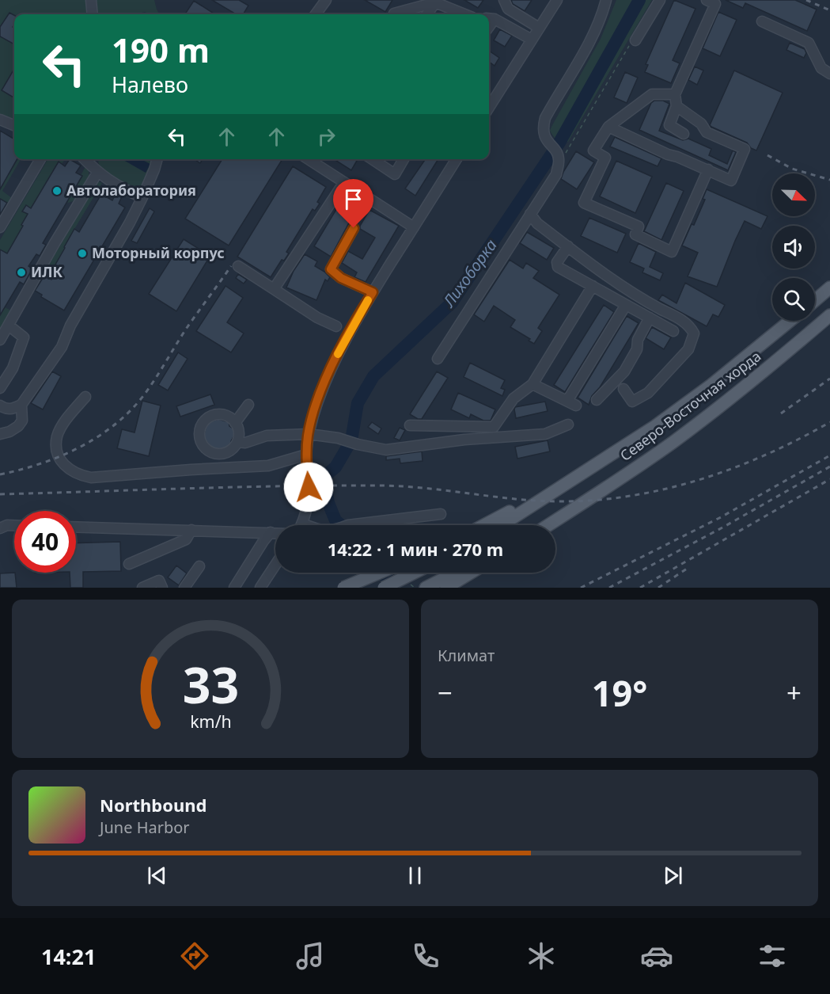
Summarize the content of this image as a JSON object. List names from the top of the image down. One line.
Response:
{"streets":{"main road":["Северо-Восточная хорда"]},"water":["Лихоборка"],"places":["Автолаборатория","Моторный корпус","ИЛК"],"north":"bottom right","page":{"turn":["190 m","Налево"],"limit":"40","trip":"14:22 · 1 мин · 270 m","tile":"Климат","heat":["−","19°","+"],"song":["Northbound","June Harbor"],"tabs":"14:21","gauge":["33","km/h"]}}
